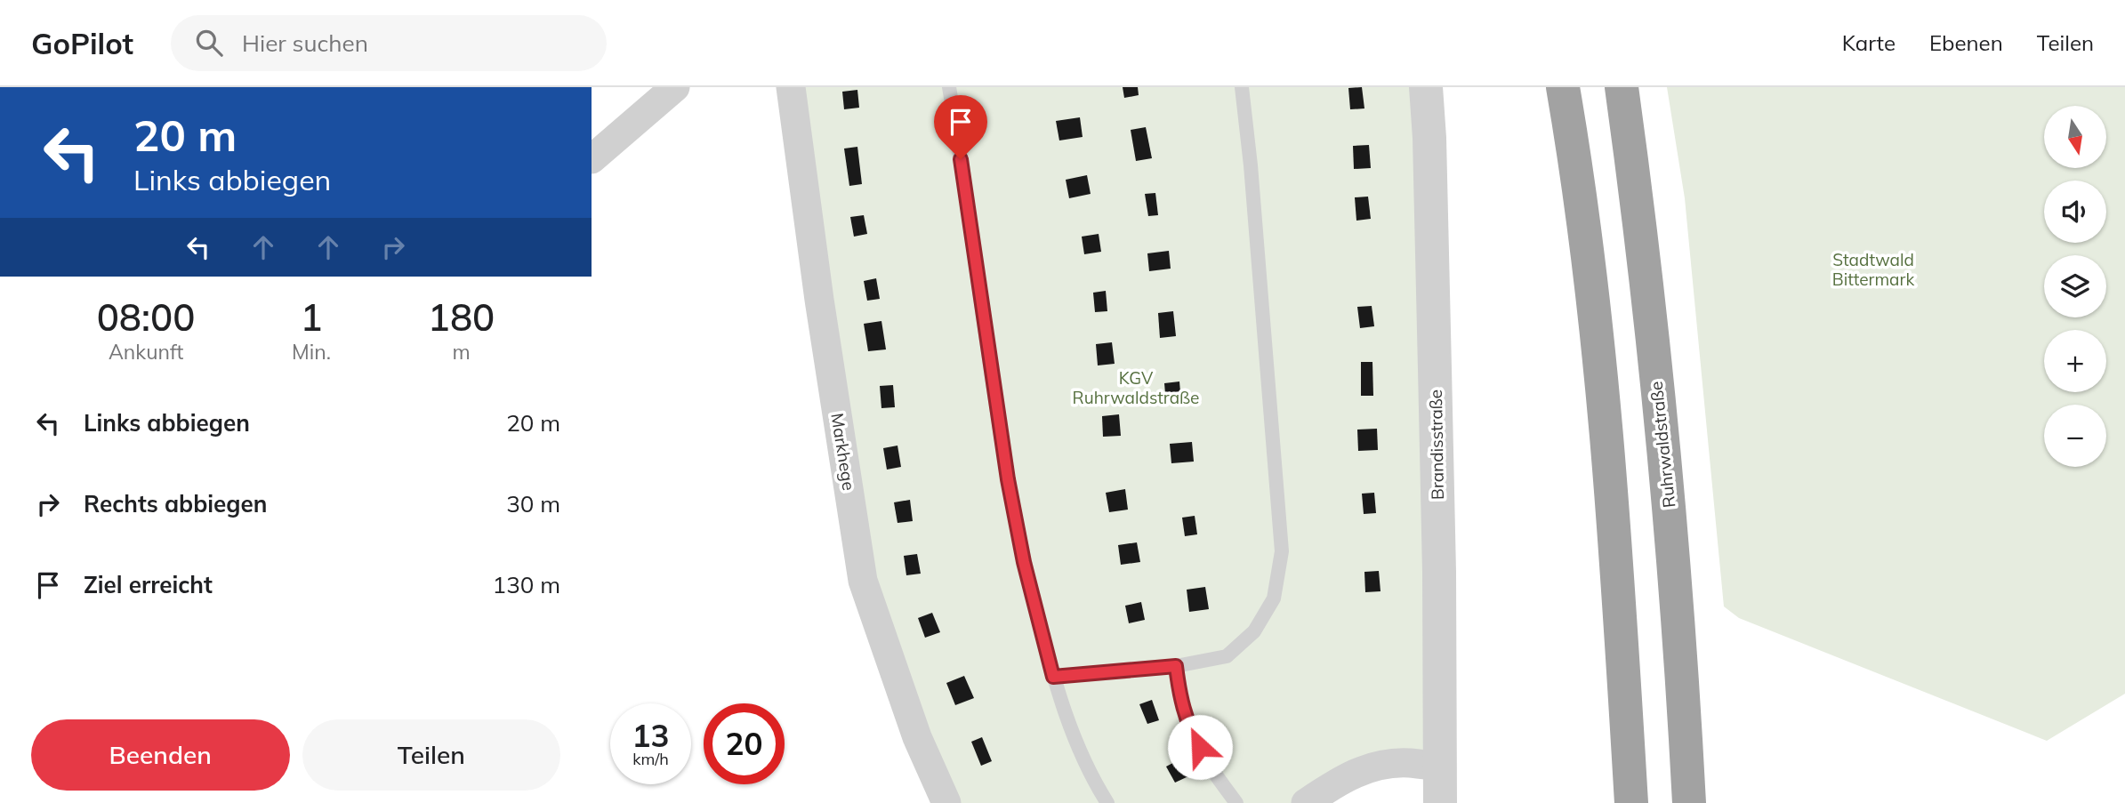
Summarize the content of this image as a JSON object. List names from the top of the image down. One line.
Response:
{"streets":{"highway":["Ruhrwaldstraße"],"street":["Brandisstraße","Markhege"]},"parks":["Stadtwald Bittermark","KGV Ruhrwaldstraße"],"north":"bottom","page":{"header":"GoPilot","search":"Hier suchen","nav":["Karte","Ebenen","Teilen"],"turn":["20 m","Links abbiegen"],"map_buttons":["+","−"],"eta":["08:00","Ankunft","1","Min.","180","m"],"list":[{"name":"Links abbiegen","value":"20 m"},{"name":"Rechts abbiegen","value":"30 m"},{"name":"Ziel erreicht","value":"130 m"}],"speed":"13 km/h","limit":"20","buttons":["Beenden","Teilen"]}}
